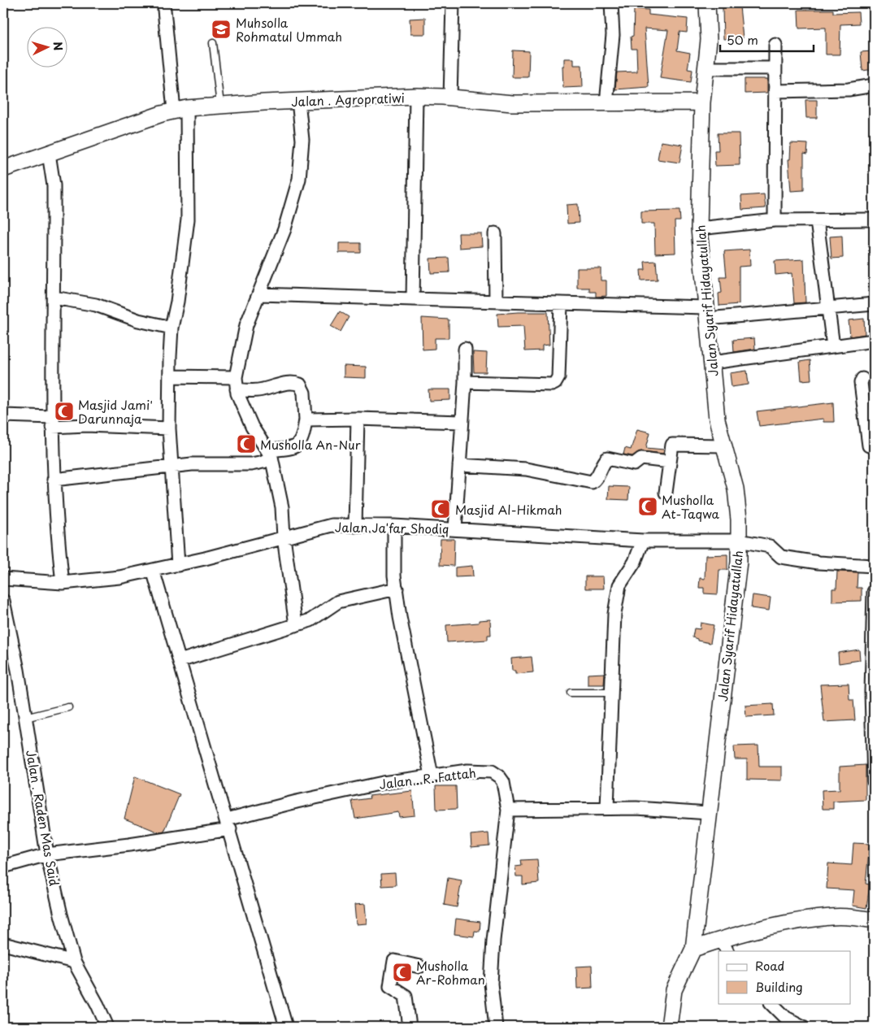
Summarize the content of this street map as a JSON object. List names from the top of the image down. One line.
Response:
{"streets":{"street":["Jalan . Agropratiwi","Jalan Syarif Hidayatullah","Jalan Ja'far Shodiq","Jalan . R. Fattah","Jalan . Raden Mas Said"]},"crossings":[["Jalan . Agropratiwi","Jalan Syarif Hidayatullah"],["Jalan Syarif Hidayatullah","Jalan Ja'far Shodiq"],["Jalan . R. Fattah","Jalan . Raden Mas Said"]],"places":{"school or university":["Muhsolla Rohmatul Ummah"],"mosque":["Masjid Jami' Darunnaja","Musholla An-Nur","Musholla At-Taqwa","Masjid Al-Hikmah","Musholla Ar-Rohman"]},"legend":["Road","Building"],"scale_bar":"50 m","north":"right"}
